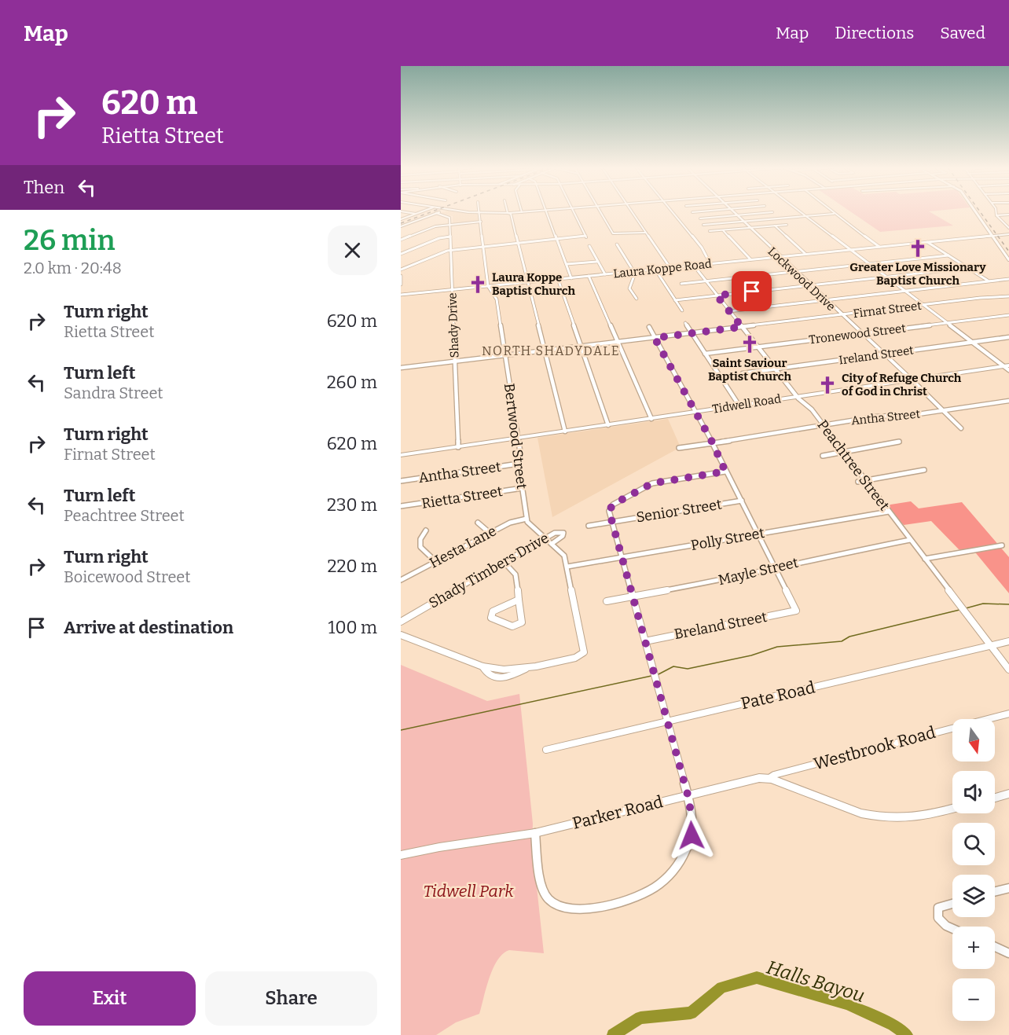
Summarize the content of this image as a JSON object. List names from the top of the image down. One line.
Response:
{"streets":{"main road":["Lockwood Drive","Tidwell Road","Parker Road"],"street":["Laura Koppe Road","Firnat Street","Shady Drive","Tronewood Street","Ireland Street","Antha Street","Bertwood Street","Peachtree Street","Rietta Street","Senior Street","Polly Street","Hesta Lane","Shady Timbers Drive","Mayle Street","Breland Street","Pate Road","Westbrook Road"]},"crossings":[["Laura Koppe Road","Lockwood Drive"],["Laura Koppe Road","Shady Drive"],["Laura Koppe Road","Bertwood Street"],["Laura Koppe Road","Peachtree Street"],["Lockwood Drive","Firnat Street"],["Lockwood Drive","Tronewood Street"],["Lockwood Drive","Ireland Street"],["Lockwood Drive","Tidwell Road"],["Lockwood Drive","Antha Street"],["Firnat Street","Shady Drive"],["Firnat Street","Bertwood Street"],["Firnat Street","Peachtree Street"],["Shady Drive","Tidwell Road"],["Tronewood Street","Peachtree Street"],["Ireland Street","Peachtree Street"],["Tidwell Road","Bertwood Street"],["Tidwell Road","Peachtree Street"],["Antha Street","Bertwood Street"],["Antha Street","Peachtree Street"],["Bertwood Street","Rietta Street"],["Bertwood Street","Hesta Lane"],["Peachtree Street","Polly Street"],["Peachtree Street","Mayle Street"],["Peachtree Street","Pate Road"],["Mayle Street","Breland Street"],["Westbrook Road","Parker Road"]],"districts":["NORTH SHADYDALE"],"water":["Halls Bayou"],"parks":["Tidwell Park"],"places":{"church":["Greater Love Missionary Baptist Church","Laura Koppe Baptist Church","Saint Saviour Baptist Church","City of Refuge Church of God in Christ"]},"north":"bottom","page":{"header":"Map","nav":["Map","Directions","Saved"],"turn":["620 m","Rietta Street"],"then":"Then","heading":["26 min","2.0 km · 20:48"],"list":[{"name":"Turn right","note":"Rietta Street","value":"620 m"},{"name":"Turn left","note":"Sandra Street","value":"260 m"},{"name":"Turn right","note":"Firnat Street","value":"620 m"},{"name":"Turn left","note":"Peachtree Street","value":"230 m"},{"name":"Turn right","note":"Boicewood Street","value":"220 m"},{"name":"Arrive at destination","value":"100 m"}],"map_buttons":["+","−"],"buttons":["Exit","Share"]}}
